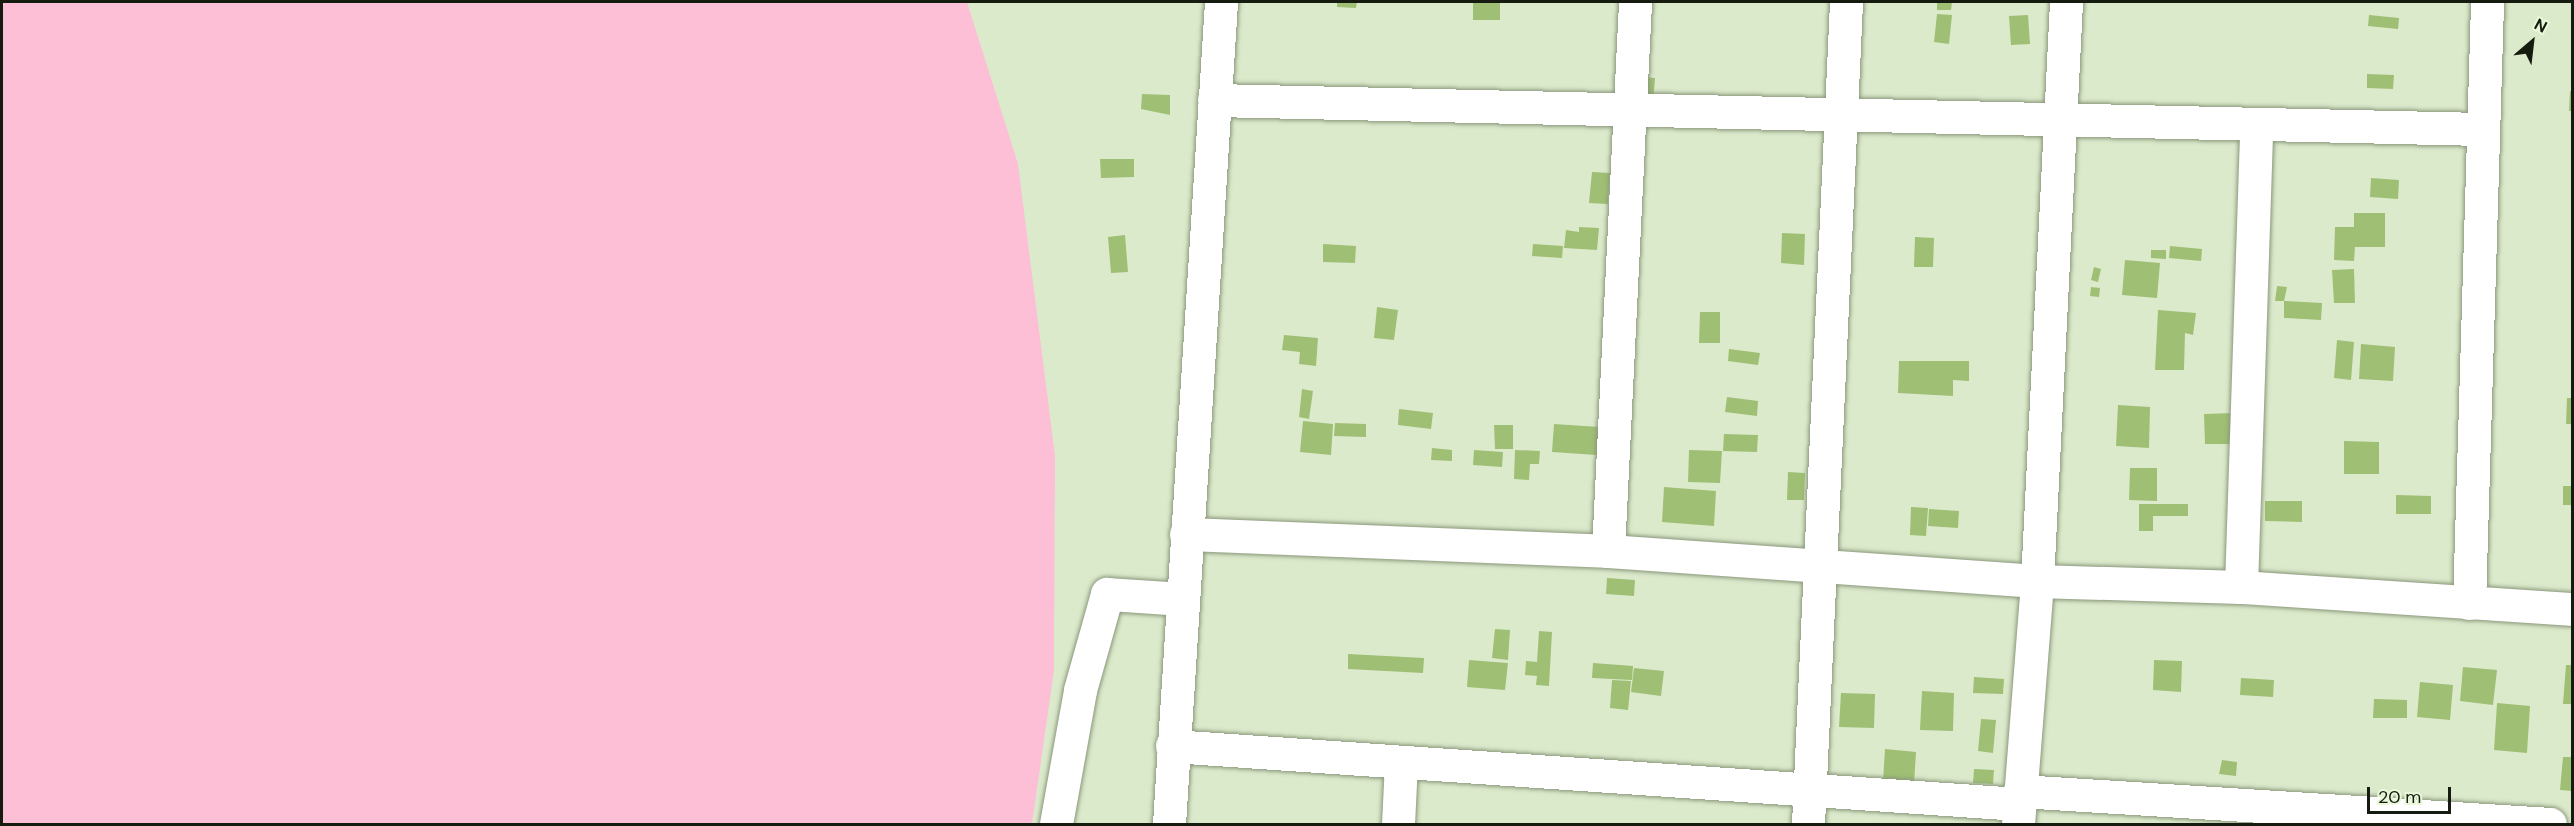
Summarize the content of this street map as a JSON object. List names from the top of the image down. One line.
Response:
{"scale_bar":"20 m","north":"top right"}
